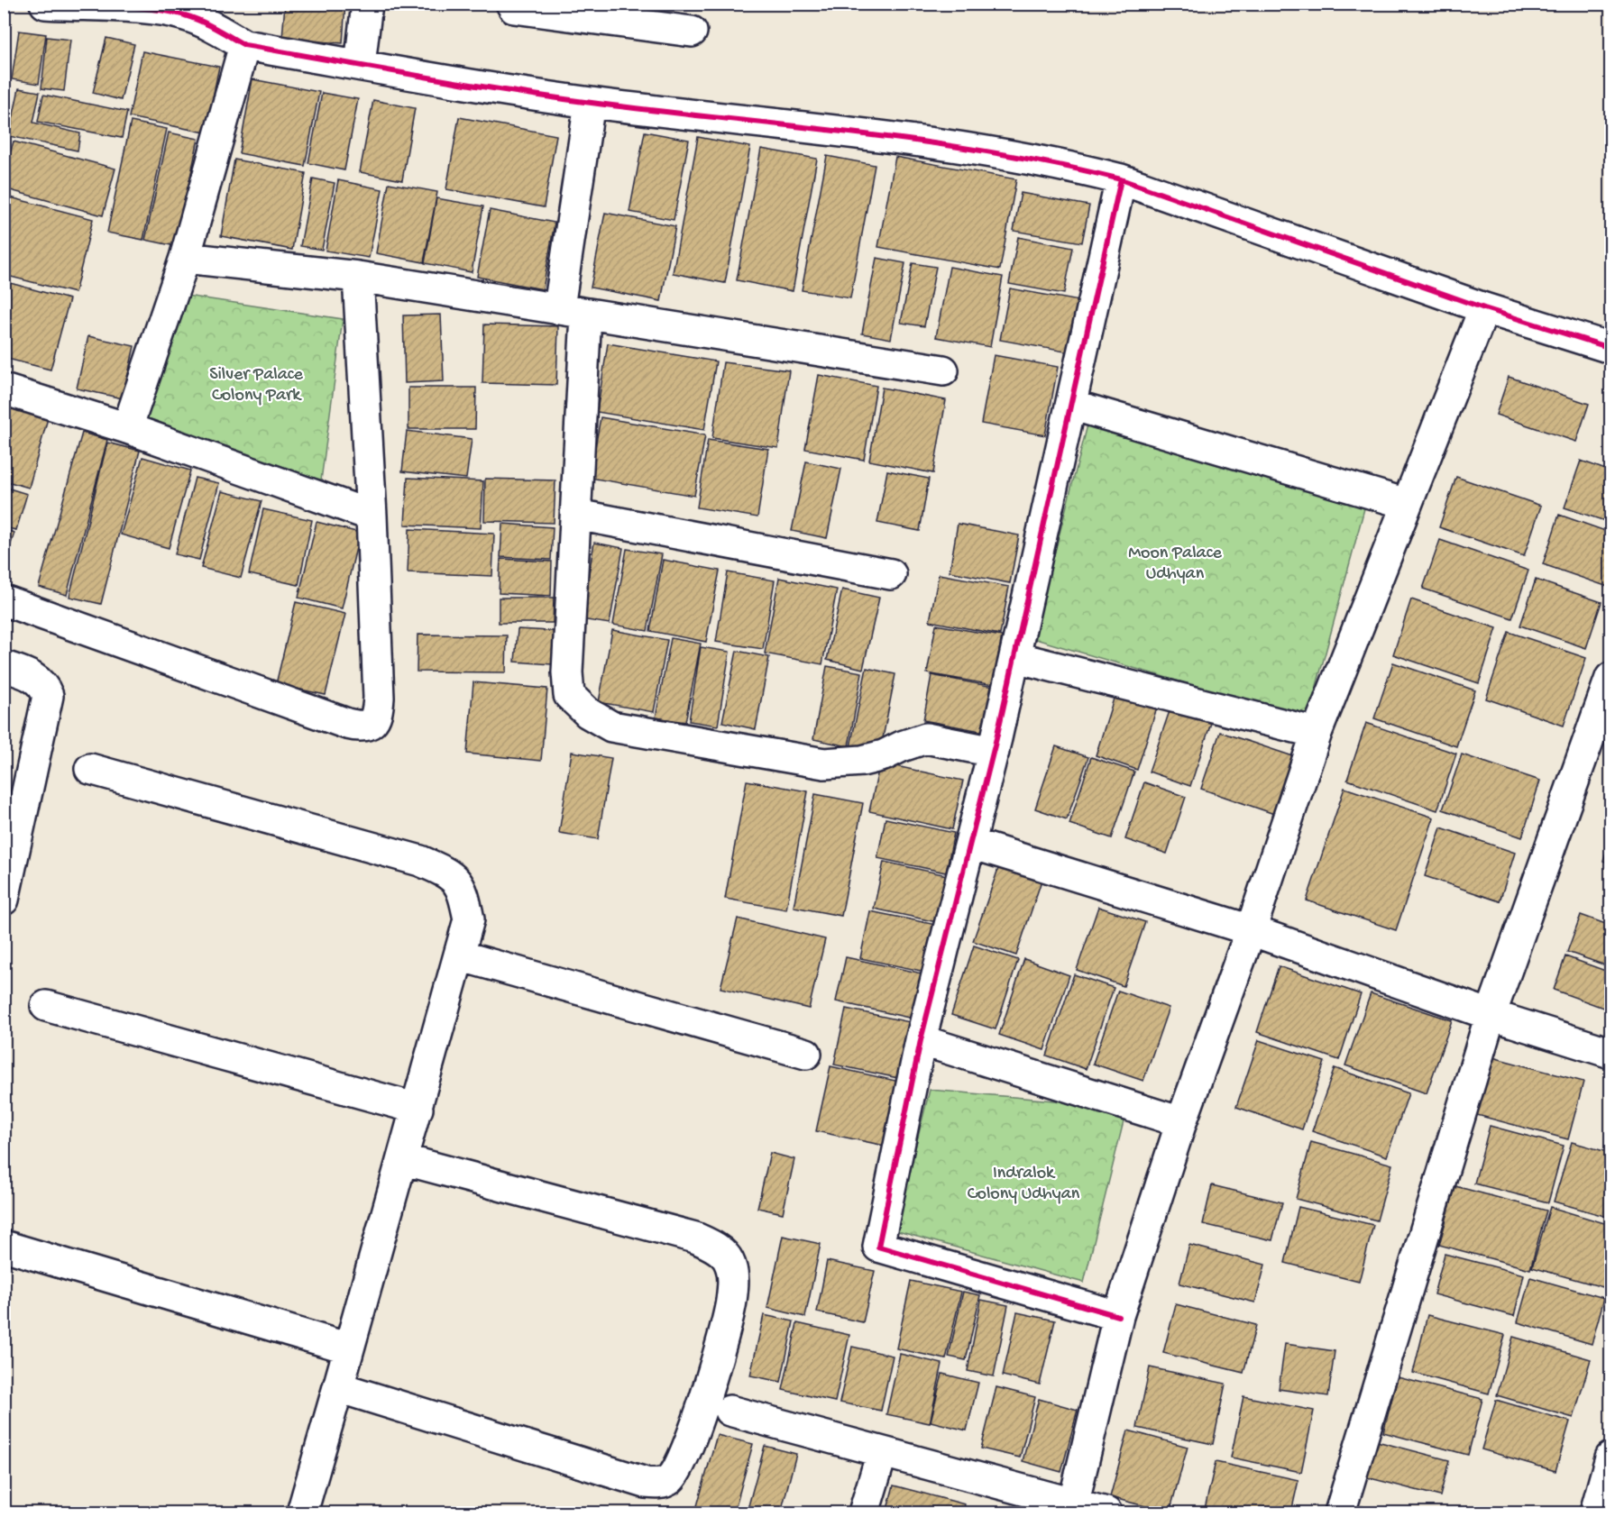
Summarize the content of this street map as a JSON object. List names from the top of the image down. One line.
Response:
{"parks":["Silver Palace Colony Park","Moon Palace Udhyan","Indralok Colony Udhyan"]}
